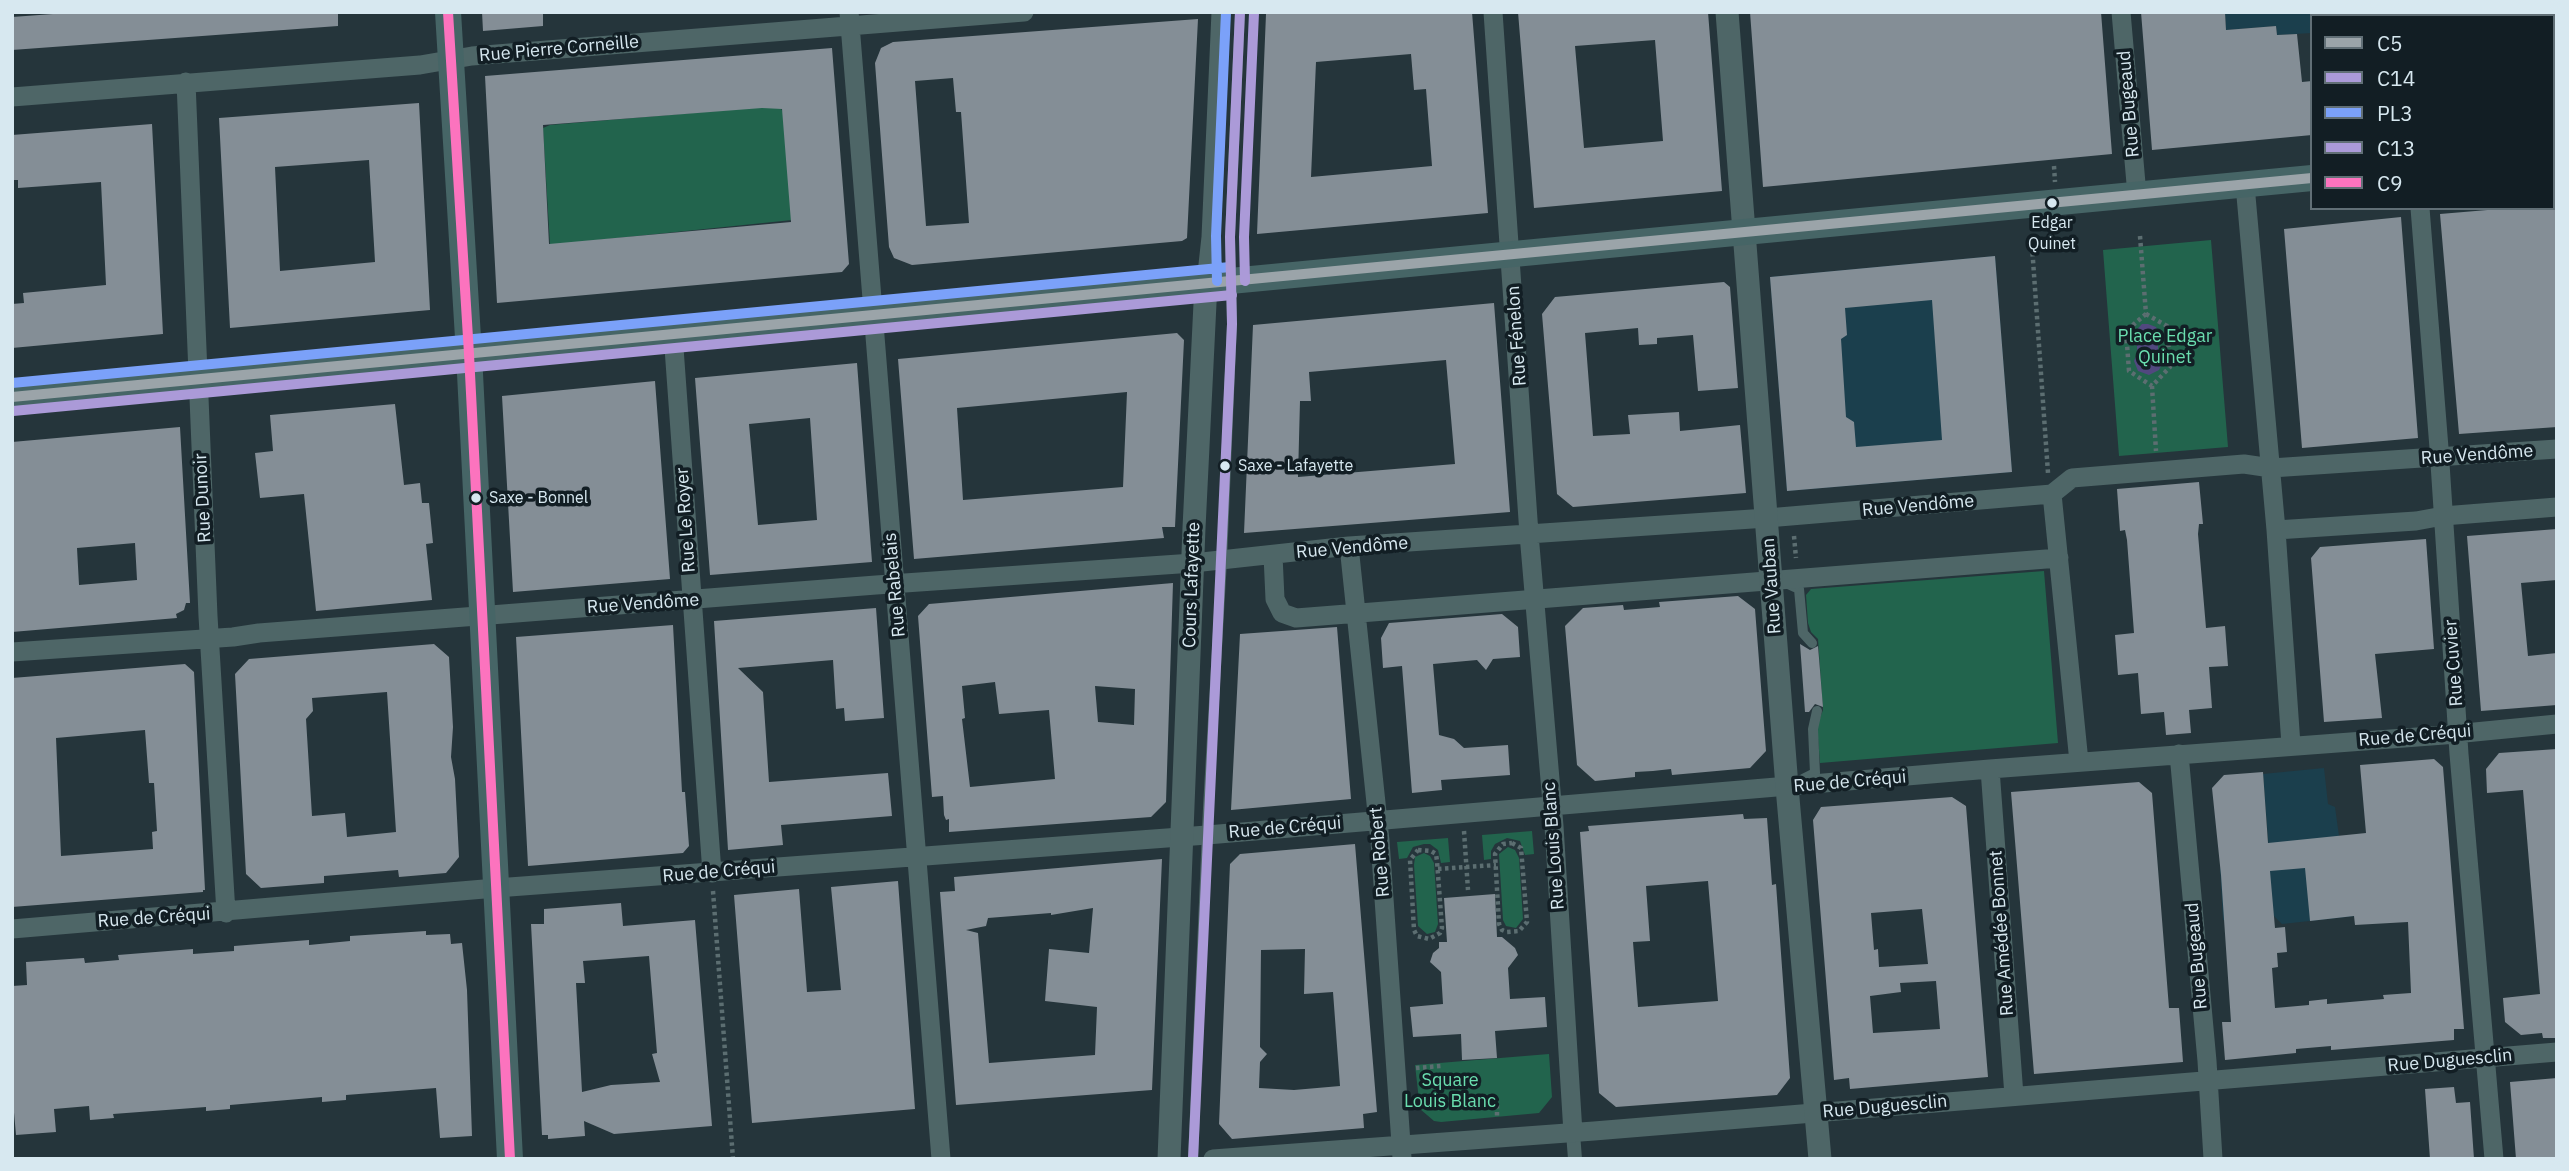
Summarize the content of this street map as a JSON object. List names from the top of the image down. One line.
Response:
{"streets":{"street":["Rue Pierre Corneille","Rue Bugeaud","Rue Fénelon","Rue Vendôme","Rue Dunoir","Rue Le Royer","Rue Rabelais","Cours Lafayette","Rue Vauban","Rue Cuvier","Rue de Créqui","Rue Louis Blanc","Rue Robert","Rue Amédée Bonnet","Rue Duguesclin"]},"crossings":[["Rue Pierre Corneille","Rue Dunoir"],["Rue Pierre Corneille","Rue Rabelais"],["Rue Bugeaud","Rue de Créqui"],["Rue Bugeaud","Rue Duguesclin"],["Rue Fénelon","Rue Vendôme"],["Rue Fénelon","Rue Louis Blanc"],["Rue Vendôme","Rue Dunoir"],["Rue Vendôme","Rue Le Royer"],["Rue Vendôme","Rue Rabelais"],["Rue Vendôme","Cours Lafayette"],["Rue Vendôme","Rue Vauban"],["Rue Vendôme","Rue Cuvier"],["Rue Vendôme","Rue Louis Blanc"],["Rue Vendôme","Rue Robert"],["Rue Dunoir","Rue de Créqui"],["Rue Le Royer","Rue de Créqui"],["Rue Rabelais","Rue de Créqui"],["Cours Lafayette","Rue de Créqui"],["Rue Vauban","Rue de Créqui"],["Rue Vauban","Rue Duguesclin"],["Rue Cuvier","Rue de Créqui"],["Rue Cuvier","Rue Duguesclin"],["Rue de Créqui","Rue Louis Blanc"],["Rue de Créqui","Rue Robert"],["Rue de Créqui","Rue Amédée Bonnet"],["Rue Louis Blanc","Rue Duguesclin"],["Rue Robert","Rue Duguesclin"],["Rue Amédée Bonnet","Rue Duguesclin"]],"parks":["Place Edgar Quinet","Square Louis Blanc"],"places":["Edgar Quinet","Saxe - Lafayette","Saxe - Bonnel"],"lines":["transit line PL3","transit line C13","transit line C9","transit line C14","transit line C5"],"legend":["C5","C14","PL3","C13","C9"]}
